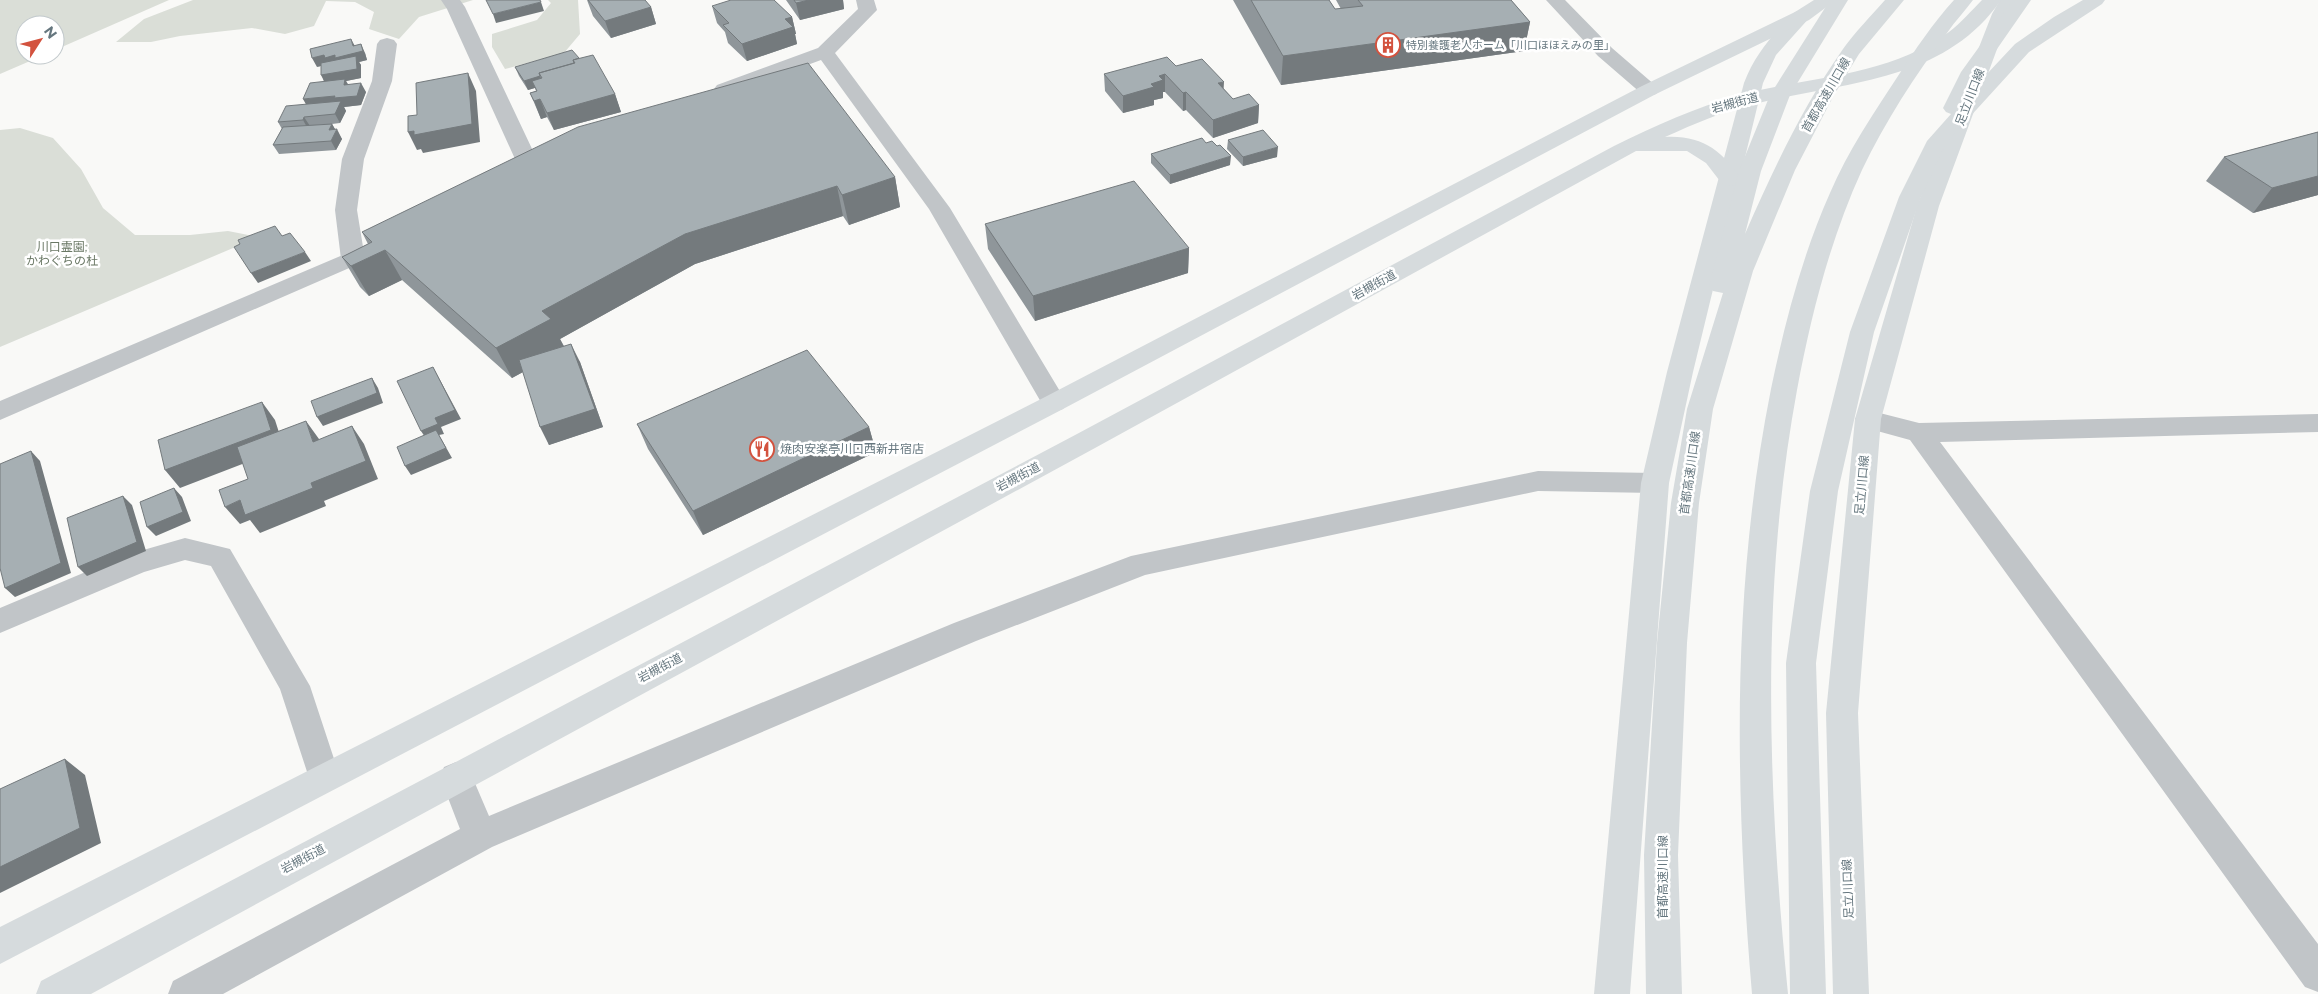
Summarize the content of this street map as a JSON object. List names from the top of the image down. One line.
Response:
{"streets":{"main road":["首都高速川口線","足立川口線","岩槻街道"]},"parks":["川口霊園; かわぐちの杜"],"places":{"building":["特別養護老人ホーム「川口ほほえみの里」"],"restaurant":["焼肉安楽亭川口西新井宿店"]},"north":"top right"}
